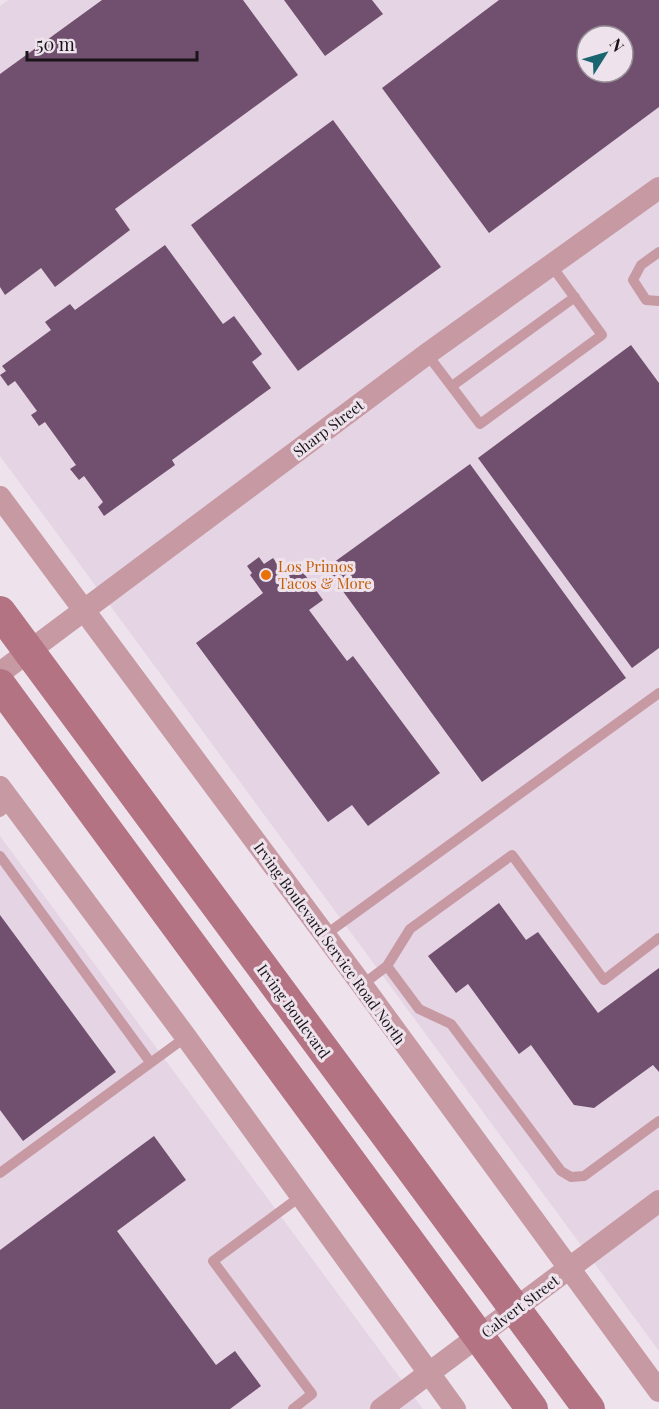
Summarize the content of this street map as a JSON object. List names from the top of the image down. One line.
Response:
{"streets":{"main road":["Irving Boulevard"],"street":["Sharp Street","Irving Boulevard Service Road North","Calvert Street"]},"crossings":[["Sharp Street","Irving Boulevard Service Road North"],["Sharp Street","Irving Boulevard"],["Irving Boulevard Service Road North","Calvert Street"],["Irving Boulevard","Calvert Street"]],"places":["Los Primos Tacos & More"],"scale_bar":"50 m","north":"top right"}
